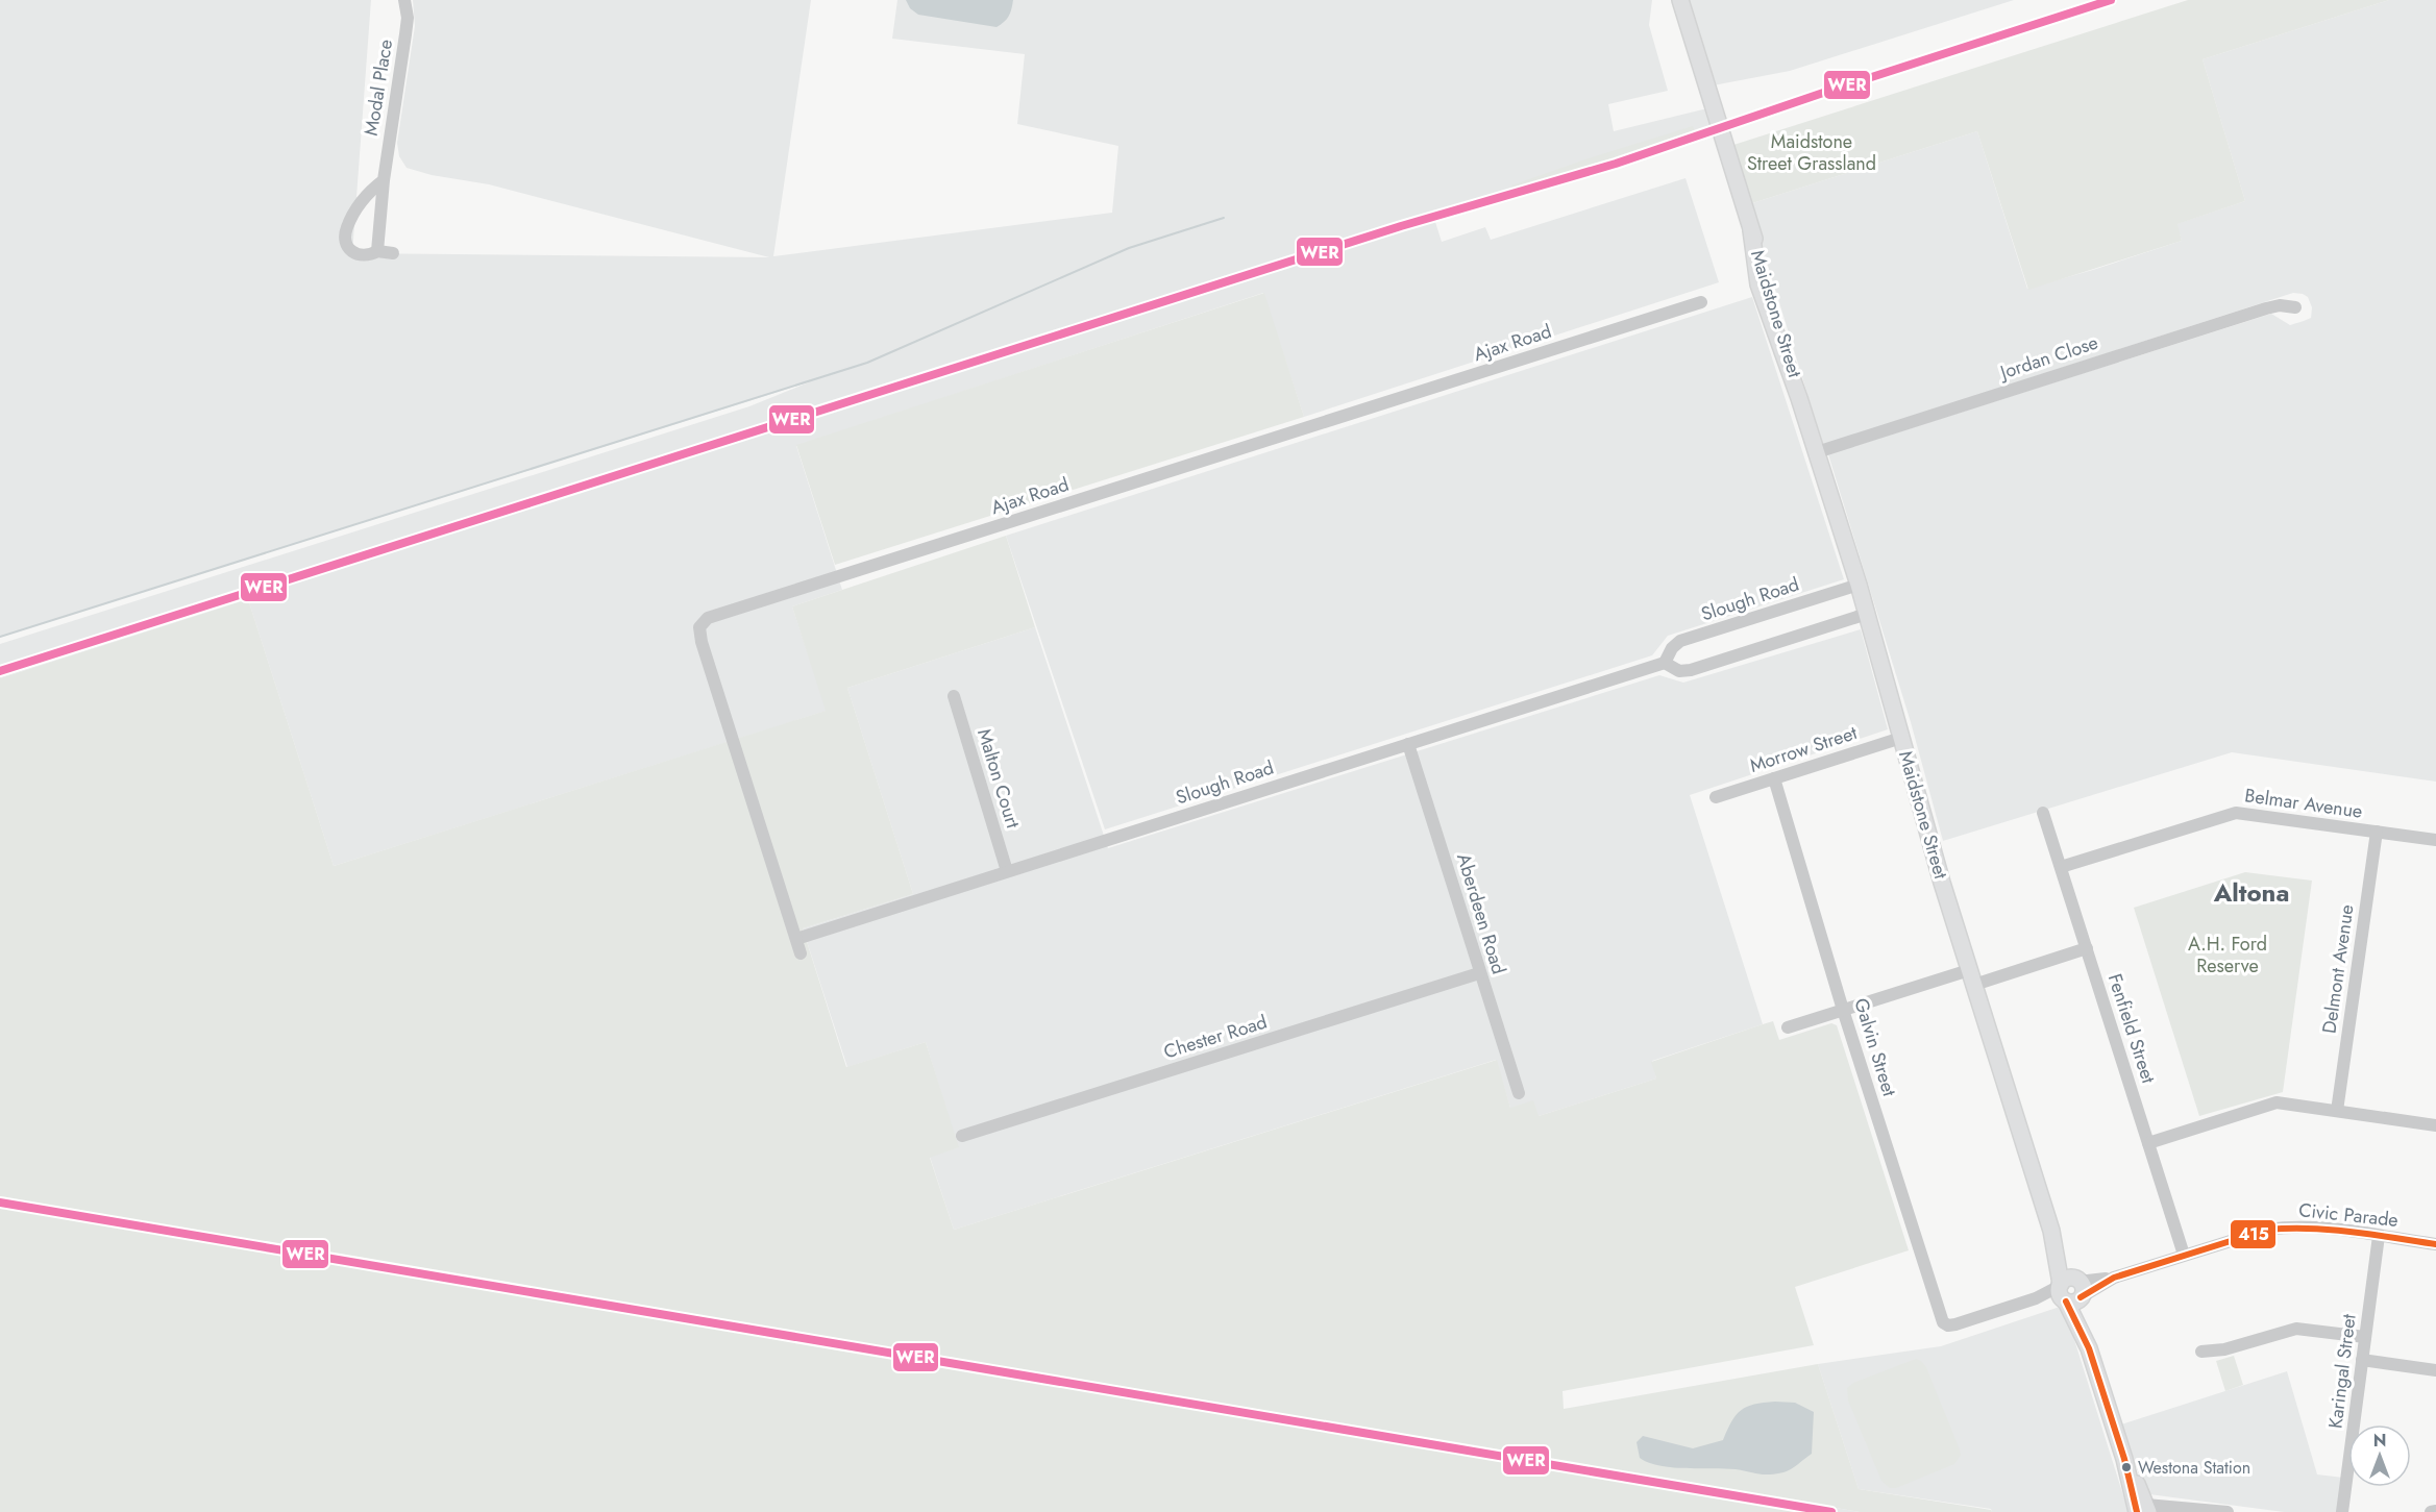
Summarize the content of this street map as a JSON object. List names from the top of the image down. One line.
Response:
{"streets":{"main road":["Maidstone Street"],"street":["Modal Place","Ajax Road","Jordan Close","Slough Road","Morrow Street","Malton Court","Belmar Avenue","Aberdeen Road","Delmont Avenue","Fenfield Street","Chester Road","Galvin Street","Civic Parade","Karingal Street"]},"crossings":[["Maidstone Street","Jordan Close"],["Maidstone Street","Slough Road"],["Maidstone Street","Morrow Street"],["Maidstone Street","Galvin Street"],["Maidstone Street","Civic Parade"],["Ajax Road","Slough Road"],["Slough Road","Malton Court"],["Slough Road","Aberdeen Road"],["Morrow Street","Galvin Street"],["Belmar Avenue","Delmont Avenue"],["Belmar Avenue","Fenfield Street"],["Aberdeen Road","Chester Road"],["Fenfield Street","Civic Parade"],["Galvin Street","Civic Parade"],["Civic Parade","Karingal Street"]],"districts":["Altona"],"parks":["Maidstone Street Grassland","A.H. Ford Reserve"],"places":["Westona Station"],"lines":["transit line WER","transit line 415"],"north":"top"}
